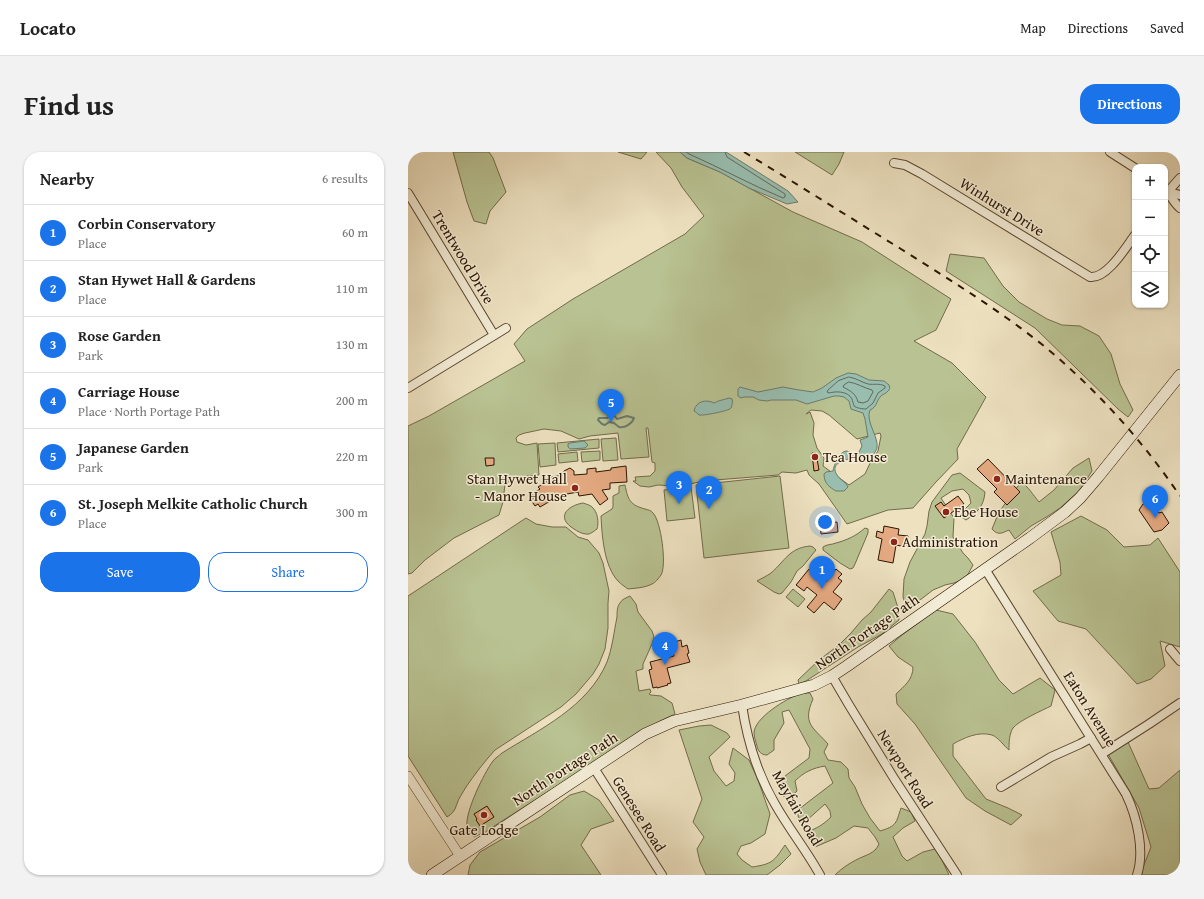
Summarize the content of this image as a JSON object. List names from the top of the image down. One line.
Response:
{"streets":{"main road":["North Portage Path"],"street":["Winhurst Drive","Trentwood Drive","Eaton Avenue","Newport Road","Mayfair Road","Genesee Road"]},"crossings":[["North Portage Path","Eaton Avenue"],["North Portage Path","Newport Road"],["North Portage Path","Mayfair Road"],["North Portage Path","Genesee Road"]],"places":["Tea House","Maintenance","Stan Hywet Hall - Manor House","Ebe House","Administration","Gate Lodge"],"page":{"header":"Locato","nav":["Map","Directions","Saved"],"title":"Find us","buttons":["Directions",["Save","Share"]],"heading":["Nearby","6 results"],"map_buttons":["+","−"],"list":[{"mark":"1","name":"Corbin Conservatory","note":"Place","value":"60 m"},{"mark":"2","name":"Stan Hywet Hall & Gardens","note":"Place","value":"110 m"},{"mark":"3","name":"Rose Garden","note":"Park","value":"130 m"},{"mark":"4","name":"Carriage House","note":"Place · North Portage Path","value":"200 m"},{"mark":"5","name":"Japanese Garden","note":"Park","value":"220 m"},{"mark":"6","name":"St. Joseph Melkite Catholic Church","note":"Place","value":"300 m"}],"pins":["5","3","2","6","1","4"]}}
